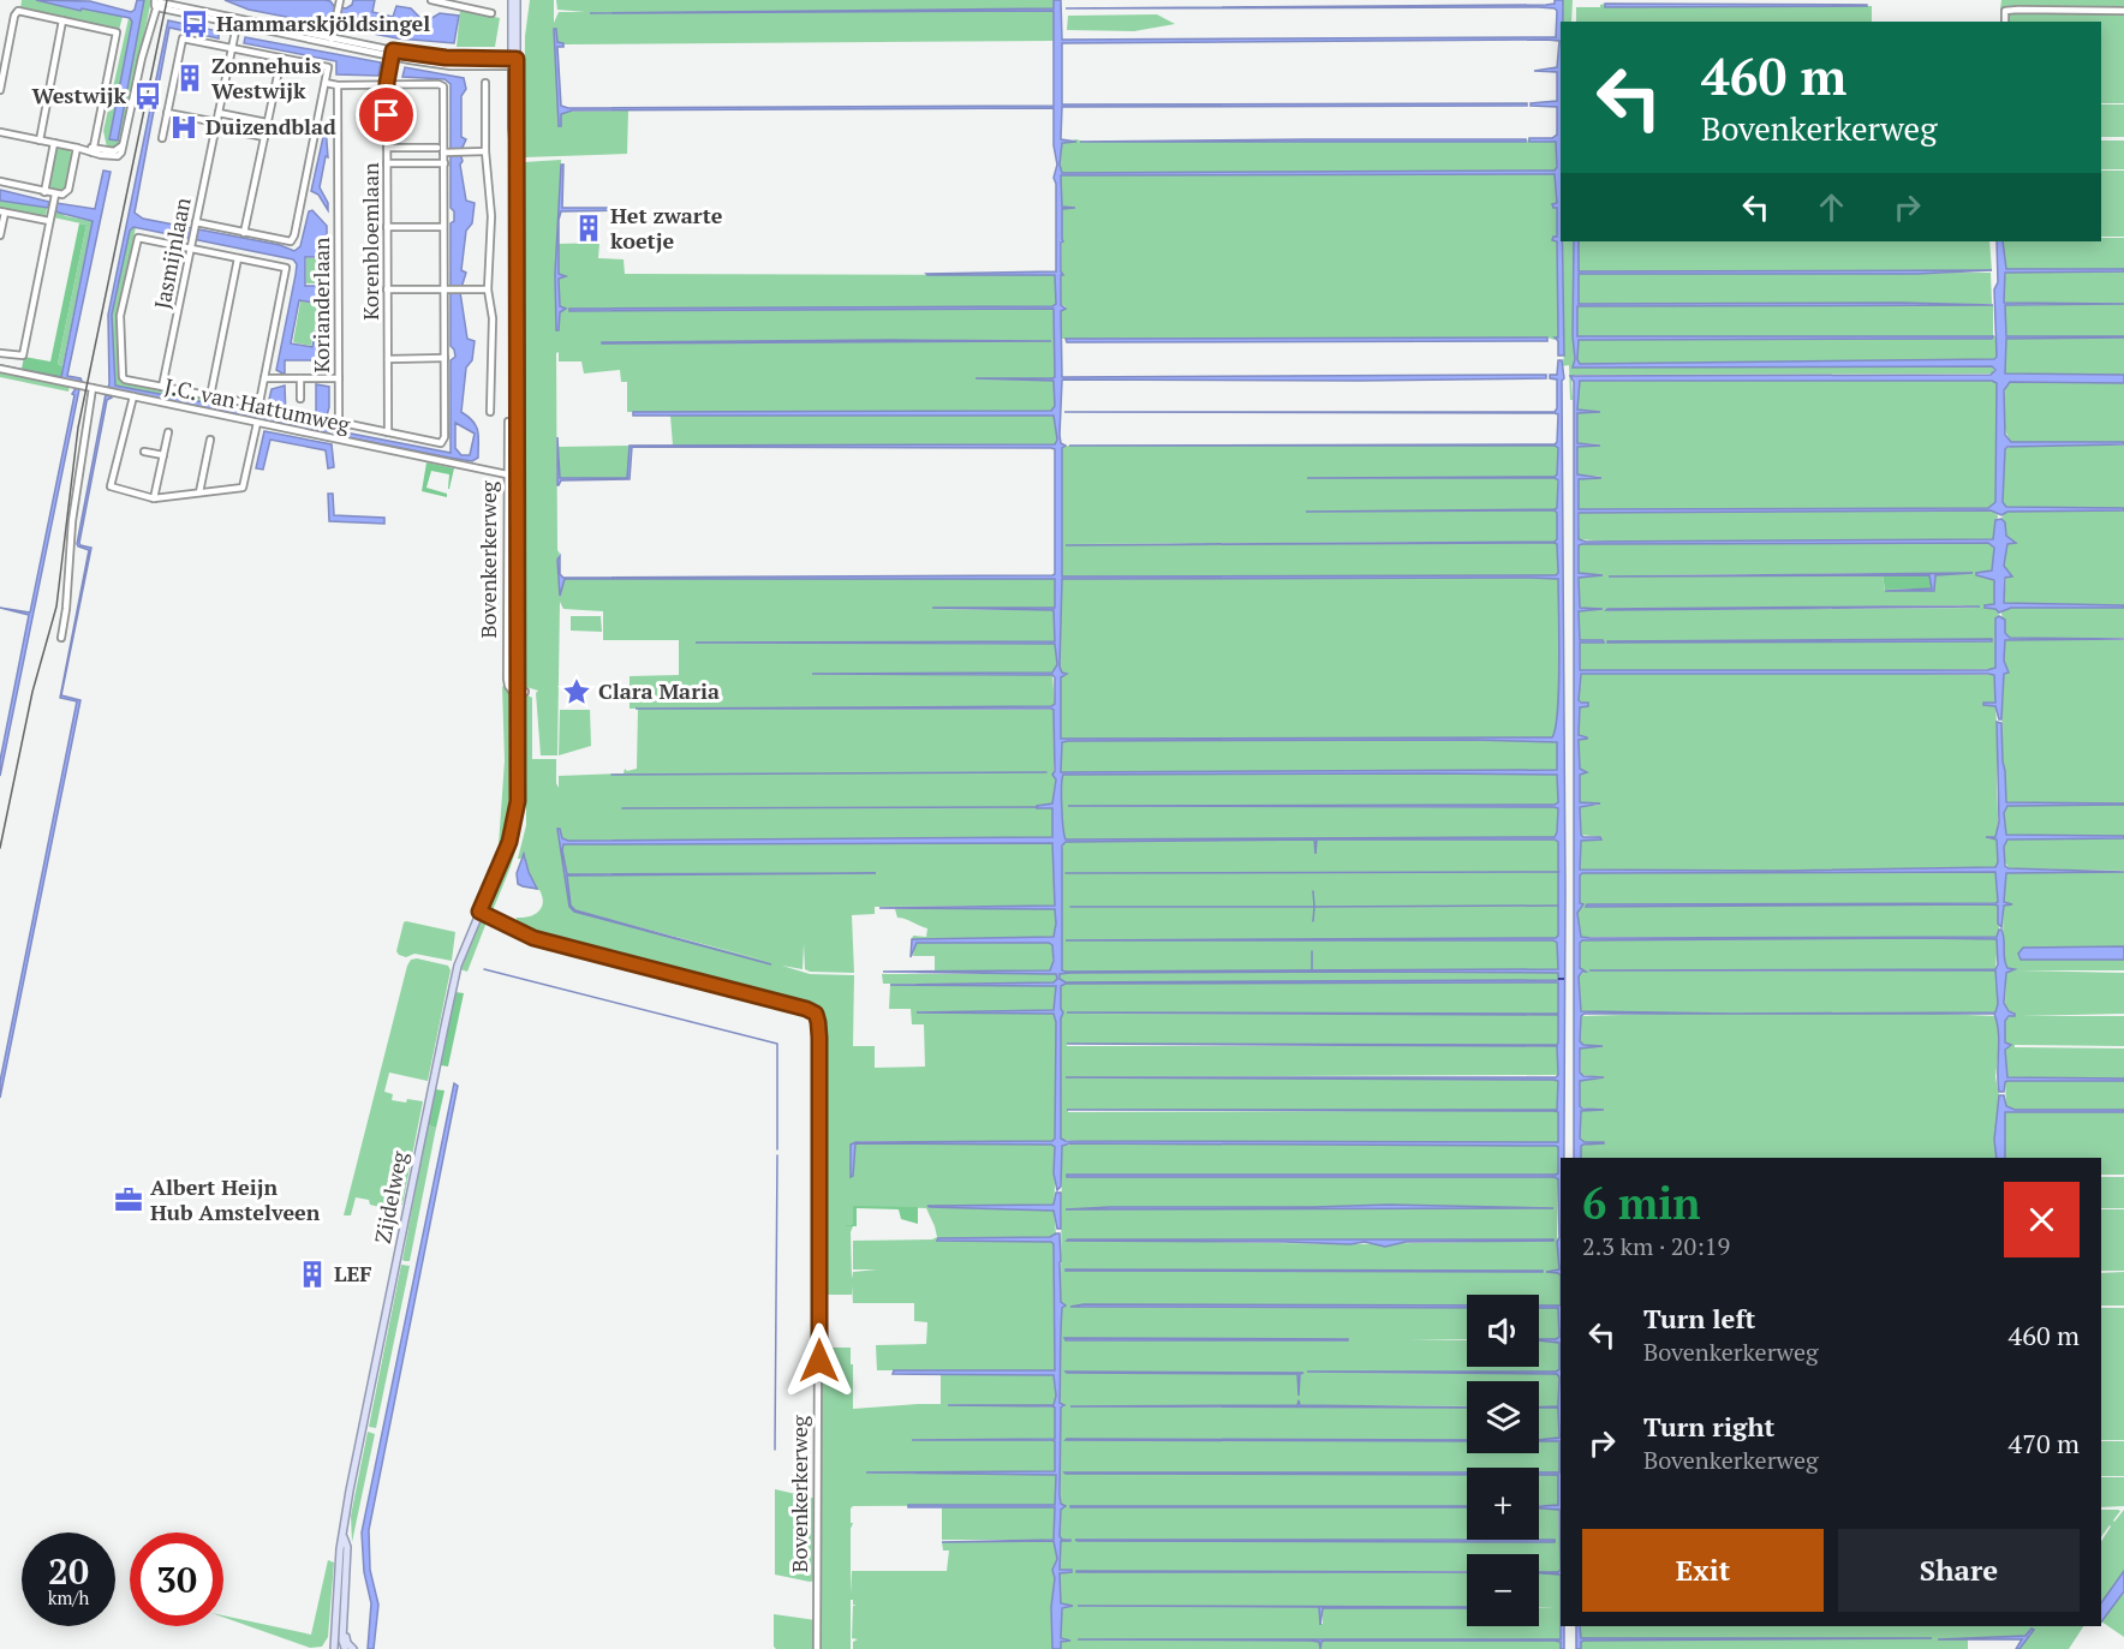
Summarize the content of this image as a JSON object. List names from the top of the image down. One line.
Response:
{"streets":{"main road":["Bovenkerkerweg","Zijdelweg"],"street":["Korenbloemlaan","Jasmijnlaan","Korianderlaan","J.C. van Hattumweg"]},"crossings":[["Korenbloemlaan","Korianderlaan"],["J.C. van Hattumweg","Bovenkerkerweg"],["Bovenkerkerweg","Zijdelweg"]],"places":{"bus stop":["Hammarskjöldsingel","Westwijk"],"building":["Zonnehuis Westwijk","Het zwarte koetje","LEF"],"hospital":["Duizendblad"],"place":["Clara Maria"],"office":["Albert Heijn Hub Amstelveen"]},"page":{"turn":["460 m","Bovenkerkerweg"],"heading":["6 min","2.3 km · 20:19"],"list":[{"name":"Turn left","note":"Bovenkerkerweg","value":"460 m"},{"name":"Turn right","note":"Bovenkerkerweg","value":"470 m"}],"map_buttons":["+","−"],"buttons":["Exit","Share"],"speed":"20 km/h","limit":"30"}}
